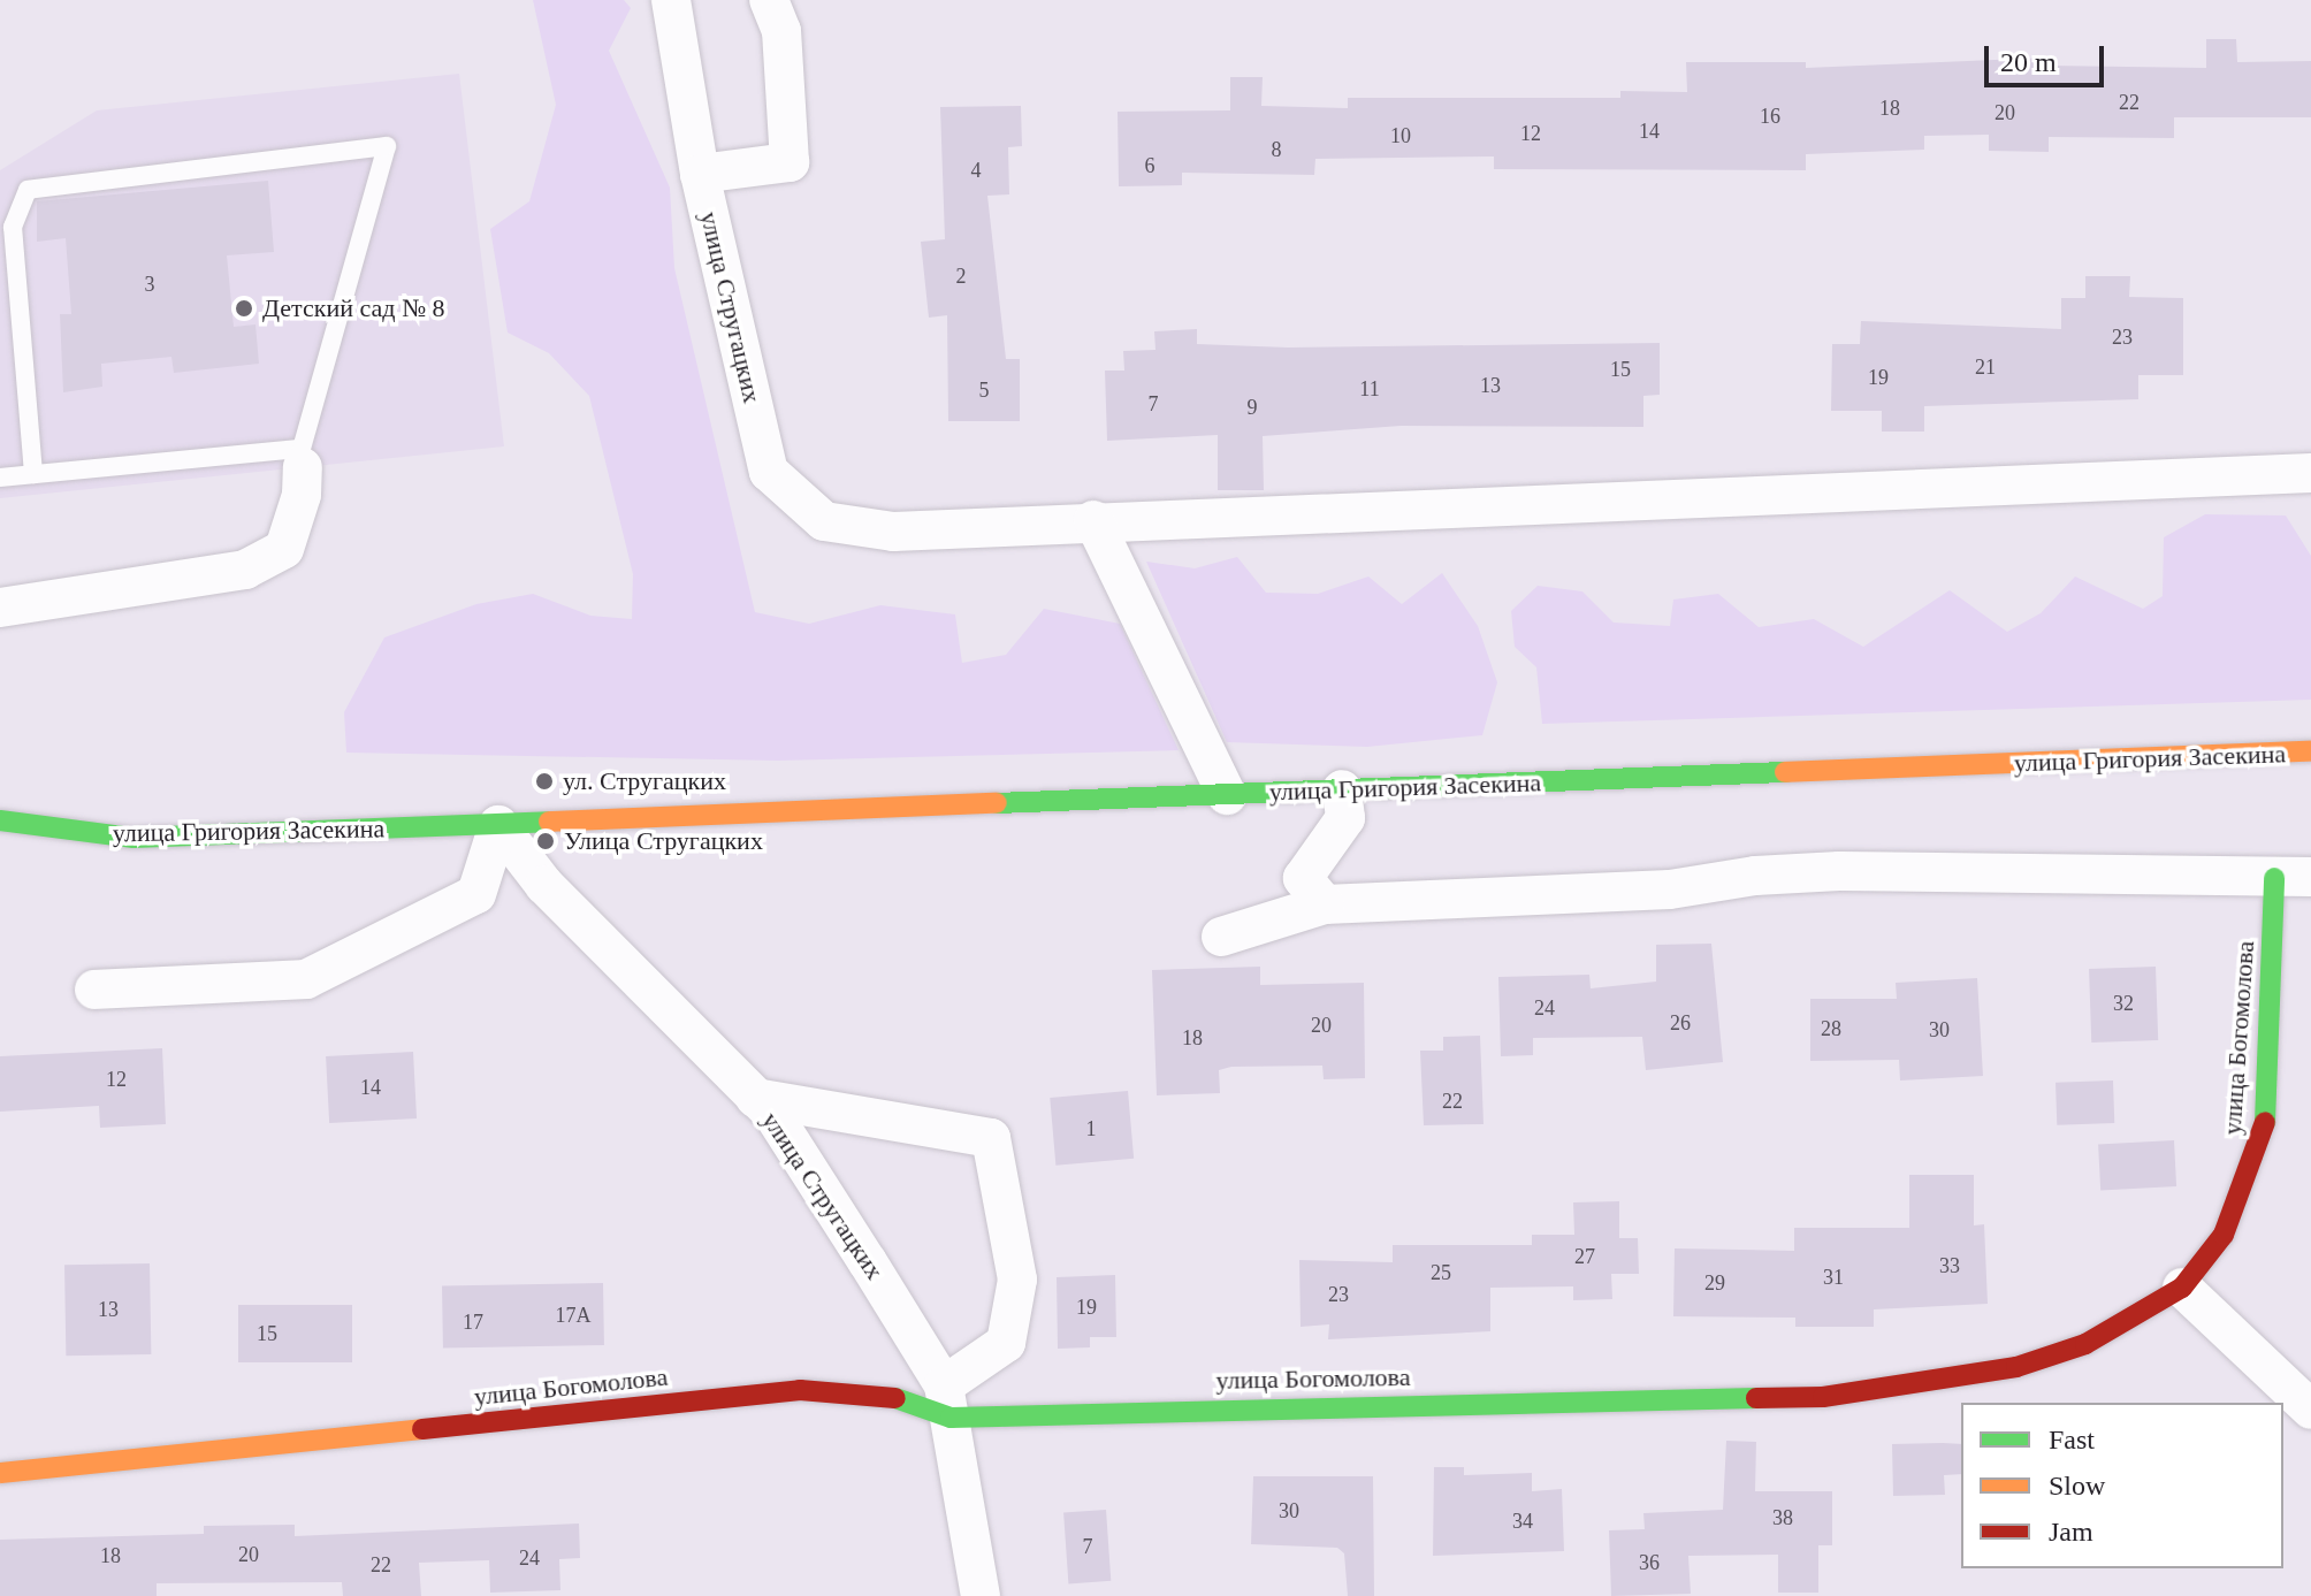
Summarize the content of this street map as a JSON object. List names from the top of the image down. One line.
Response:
{"streets":{"street":["улица Стругацких","улица Григория Засекина","улица Богомолова"]},"crossings":[["улица Стругацких","улица Григория Засекина"],["улица Стругацких","улица Богомолова"]],"places":["Детский сад № 8","ул. Стругацких","Улица Стругацких"],"house_numbers":["22","18","20","16","14","12","10","8","6","4","2","3","23","21","15","19","13","11","5","7","9","32","24","26","20","28","30","18","12","14","22","1","27","33","25","31","29","23","19","13","17А","17","15","30","38","34","7","20","18","24","36","22"],"legend":["Fast","Slow","Jam"],"scale_bar":"20 m"}
